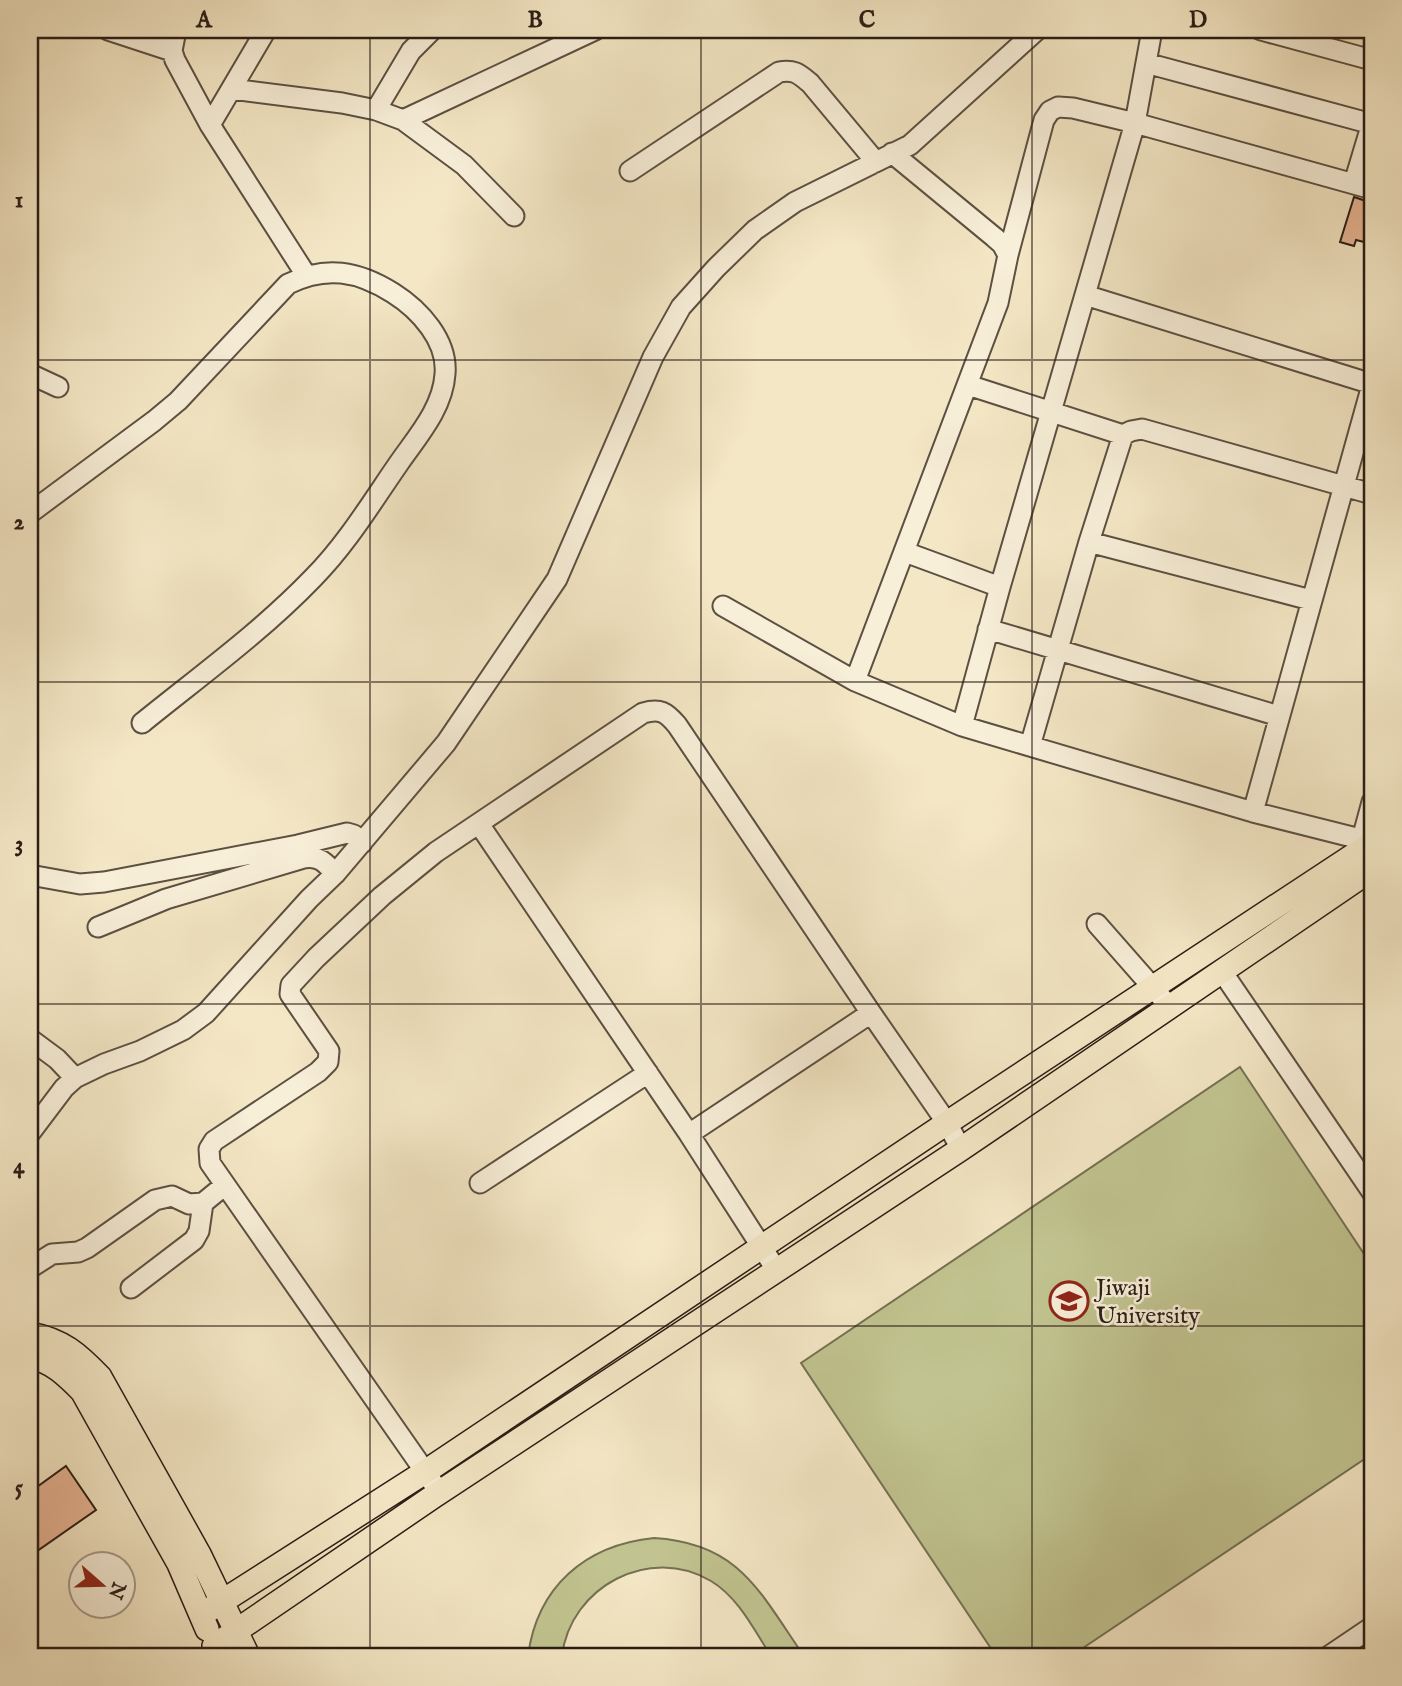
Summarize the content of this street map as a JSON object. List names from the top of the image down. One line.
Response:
{"places":{"school or university":["Jiwaji University"]},"north":"right","grid":{"columns":["A","B","C","D"],"rows":["1","2","3","4","5"]}}
